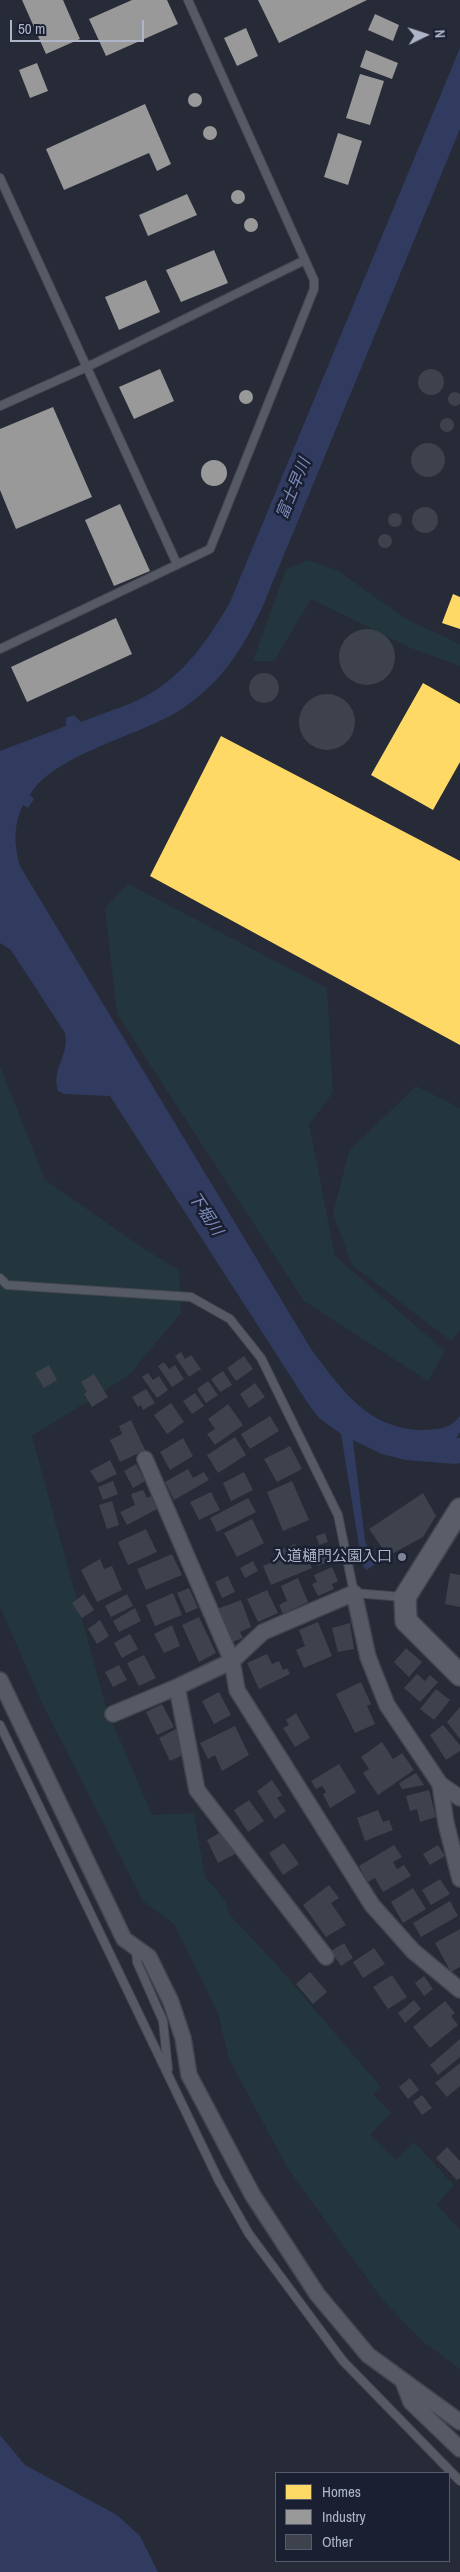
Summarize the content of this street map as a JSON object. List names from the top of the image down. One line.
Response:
{"water":["富士早川","下堀川"],"places":["入道樋門公園入口"],"legend":["Homes","Industry","Other"],"scale_bar":"50 m","north":"right"}
